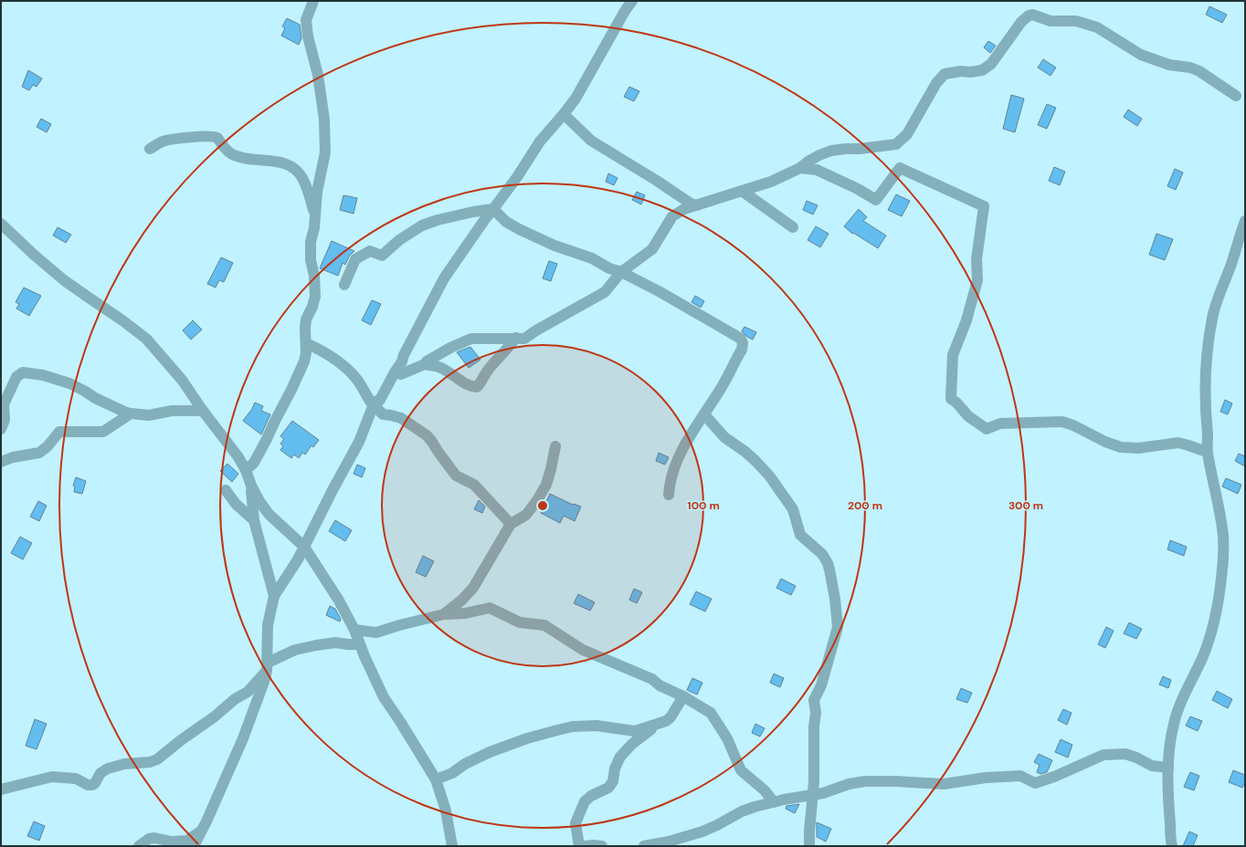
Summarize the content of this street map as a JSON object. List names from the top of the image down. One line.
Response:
{"rings":["100 m","200 m","300 m"]}
